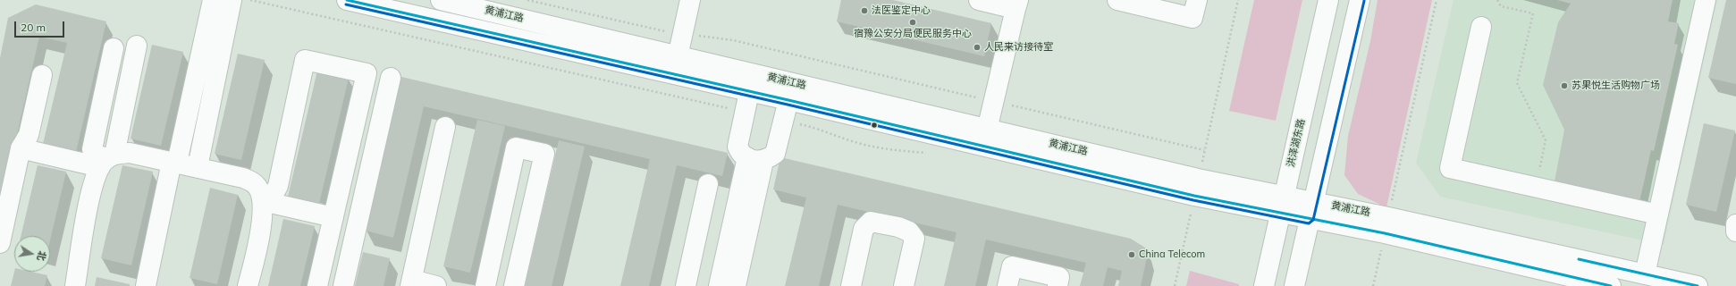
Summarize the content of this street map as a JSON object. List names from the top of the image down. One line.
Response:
{"streets":{"street":["黄浦江路","洪泽湖东路"]},"crossings":[["黄浦江路","洪泽湖东路"]],"places":["法医鉴定中心","宿豫公安分局便民服务中心","人民来访接待室","苏果悦生活购物广场","China Telecom"],"scale_bar":"20 m","north":"right"}
